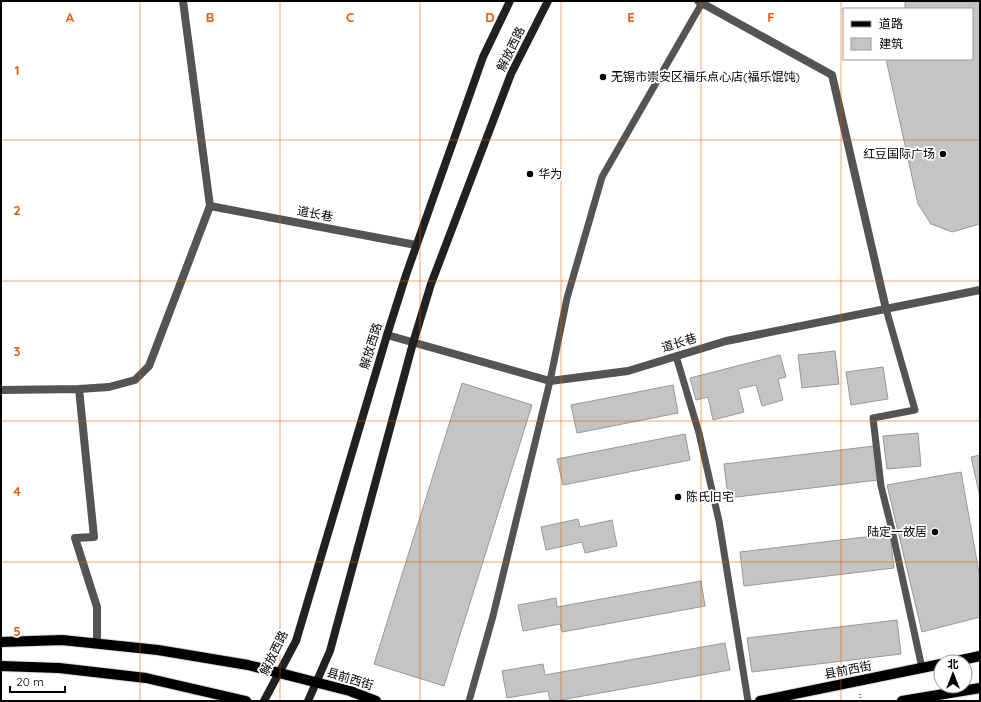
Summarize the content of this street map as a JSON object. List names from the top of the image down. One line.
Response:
{"streets":{"main road":["解放西路","县前西街"],"street":["道长巷"]},"crossings":[["解放西路","道长巷"],["解放西路","县前西街"]],"places":["无锡市崇安区福乐点心店(福乐馄饨)","红豆国际广场","华为","陈氏旧宅","陆定一故居"],"legend":["道路","建筑"],"scale_bar":"20 m","north":"top","grid":{"columns":["A","B","C","D","E","F"],"rows":["1","2","3","4","5"]}}
